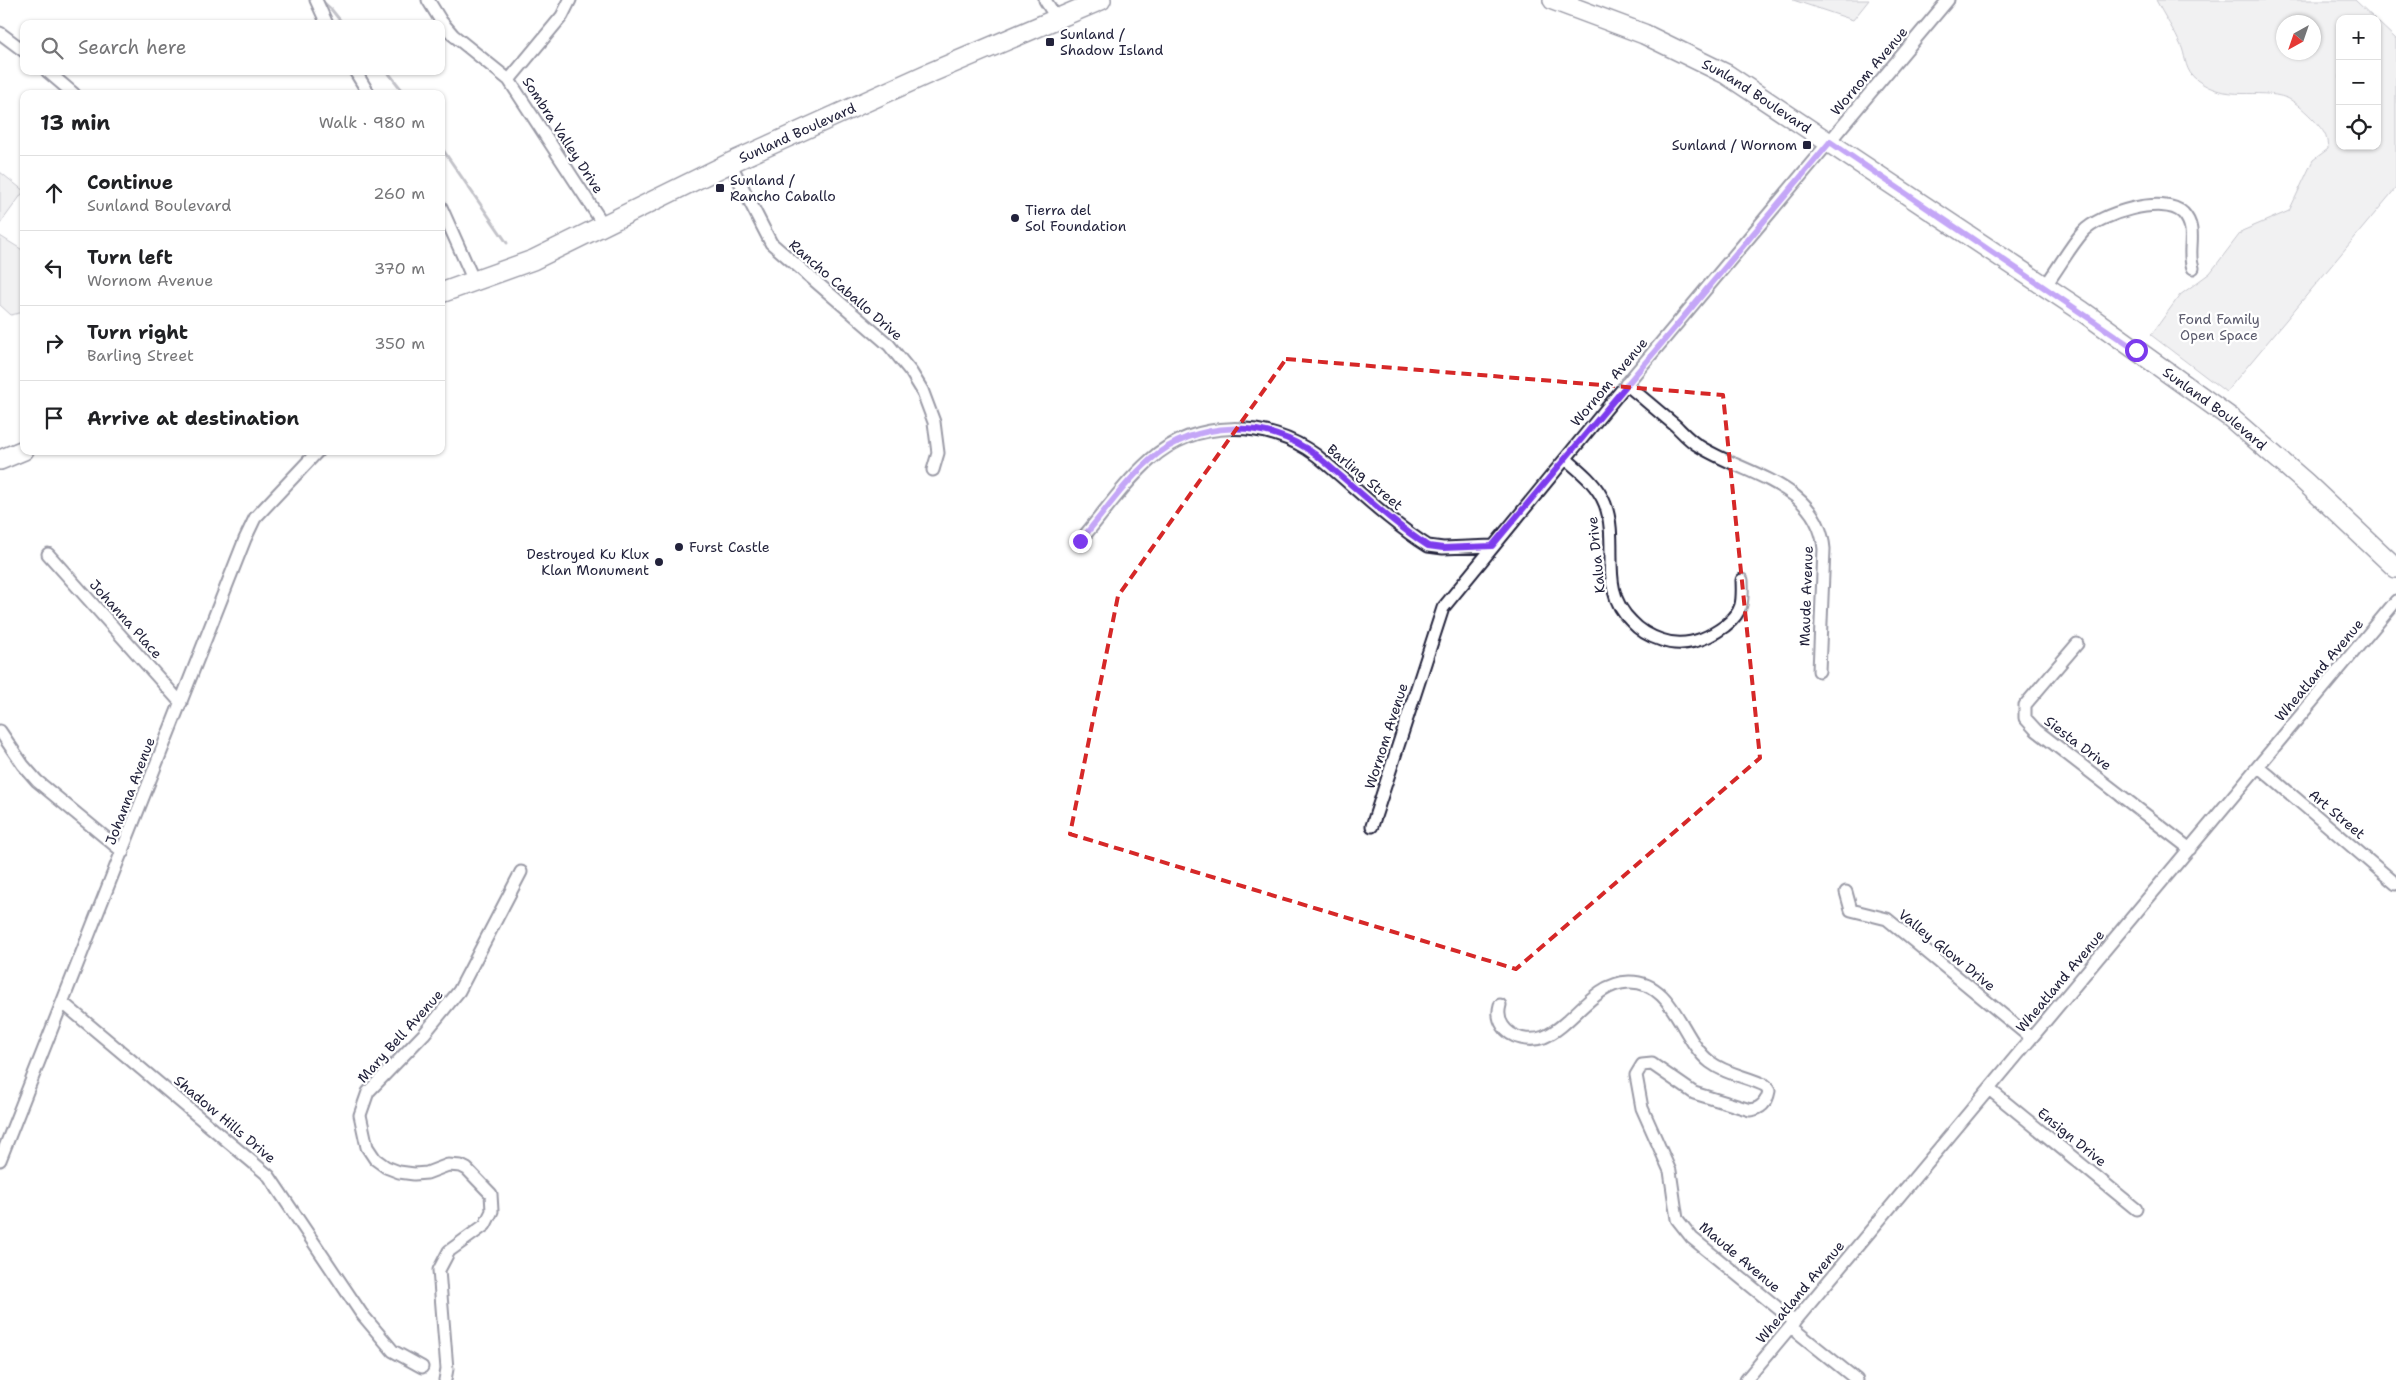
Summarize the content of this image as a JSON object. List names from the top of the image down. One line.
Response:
{"streets":{"main road":["Sunland Boulevard"],"street":["Wornom Avenue","Sombra Valley Drive","Rancho Caballo Drive","Barling Street","Kalua Drive","Maude Avenue","Johanna Place","Wheatland Avenue","Siesta Drive","Johanna Avenue","Art Street","Valley Glow Drive","Mary Bell Avenue","Shadow Hills Drive","Ensign Drive"]},"crossings":[["Wornom Avenue","Sunland Boulevard"],["Wornom Avenue","Barling Street"],["Wornom Avenue","Kalua Drive"],["Wornom Avenue","Maude Avenue"],["Sunland Boulevard","Sombra Valley Drive"],["Sunland Boulevard","Rancho Caballo Drive"],["Maude Avenue","Wheatland Avenue"],["Johanna Place","Johanna Avenue"],["Wheatland Avenue","Siesta Drive"],["Wheatland Avenue","Art Street"],["Wheatland Avenue","Valley Glow Drive"],["Wheatland Avenue","Ensign Drive"],["Johanna Avenue","Shadow Hills Drive"]],"parks":["Fond Family Open Space"],"places":{"transit":["Sunland / Shadow Island","Sunland / Wornom","Sunland / Rancho Caballo"],"other":["Tierra del Sol Foundation","Furst Castle","Destroyed Ku Klux Klan Monument"]},"north":"bottom left","page":{"map_buttons":["+","−"],"search":"Search here","heading":["13 min","Walk · 980 m"],"list":[["Continue","Sunland Boulevard","260 m"],["Turn left","Wornom Avenue","370 m"],["Turn right","Barling Street","350 m"],"Arrive at destination"]}}
